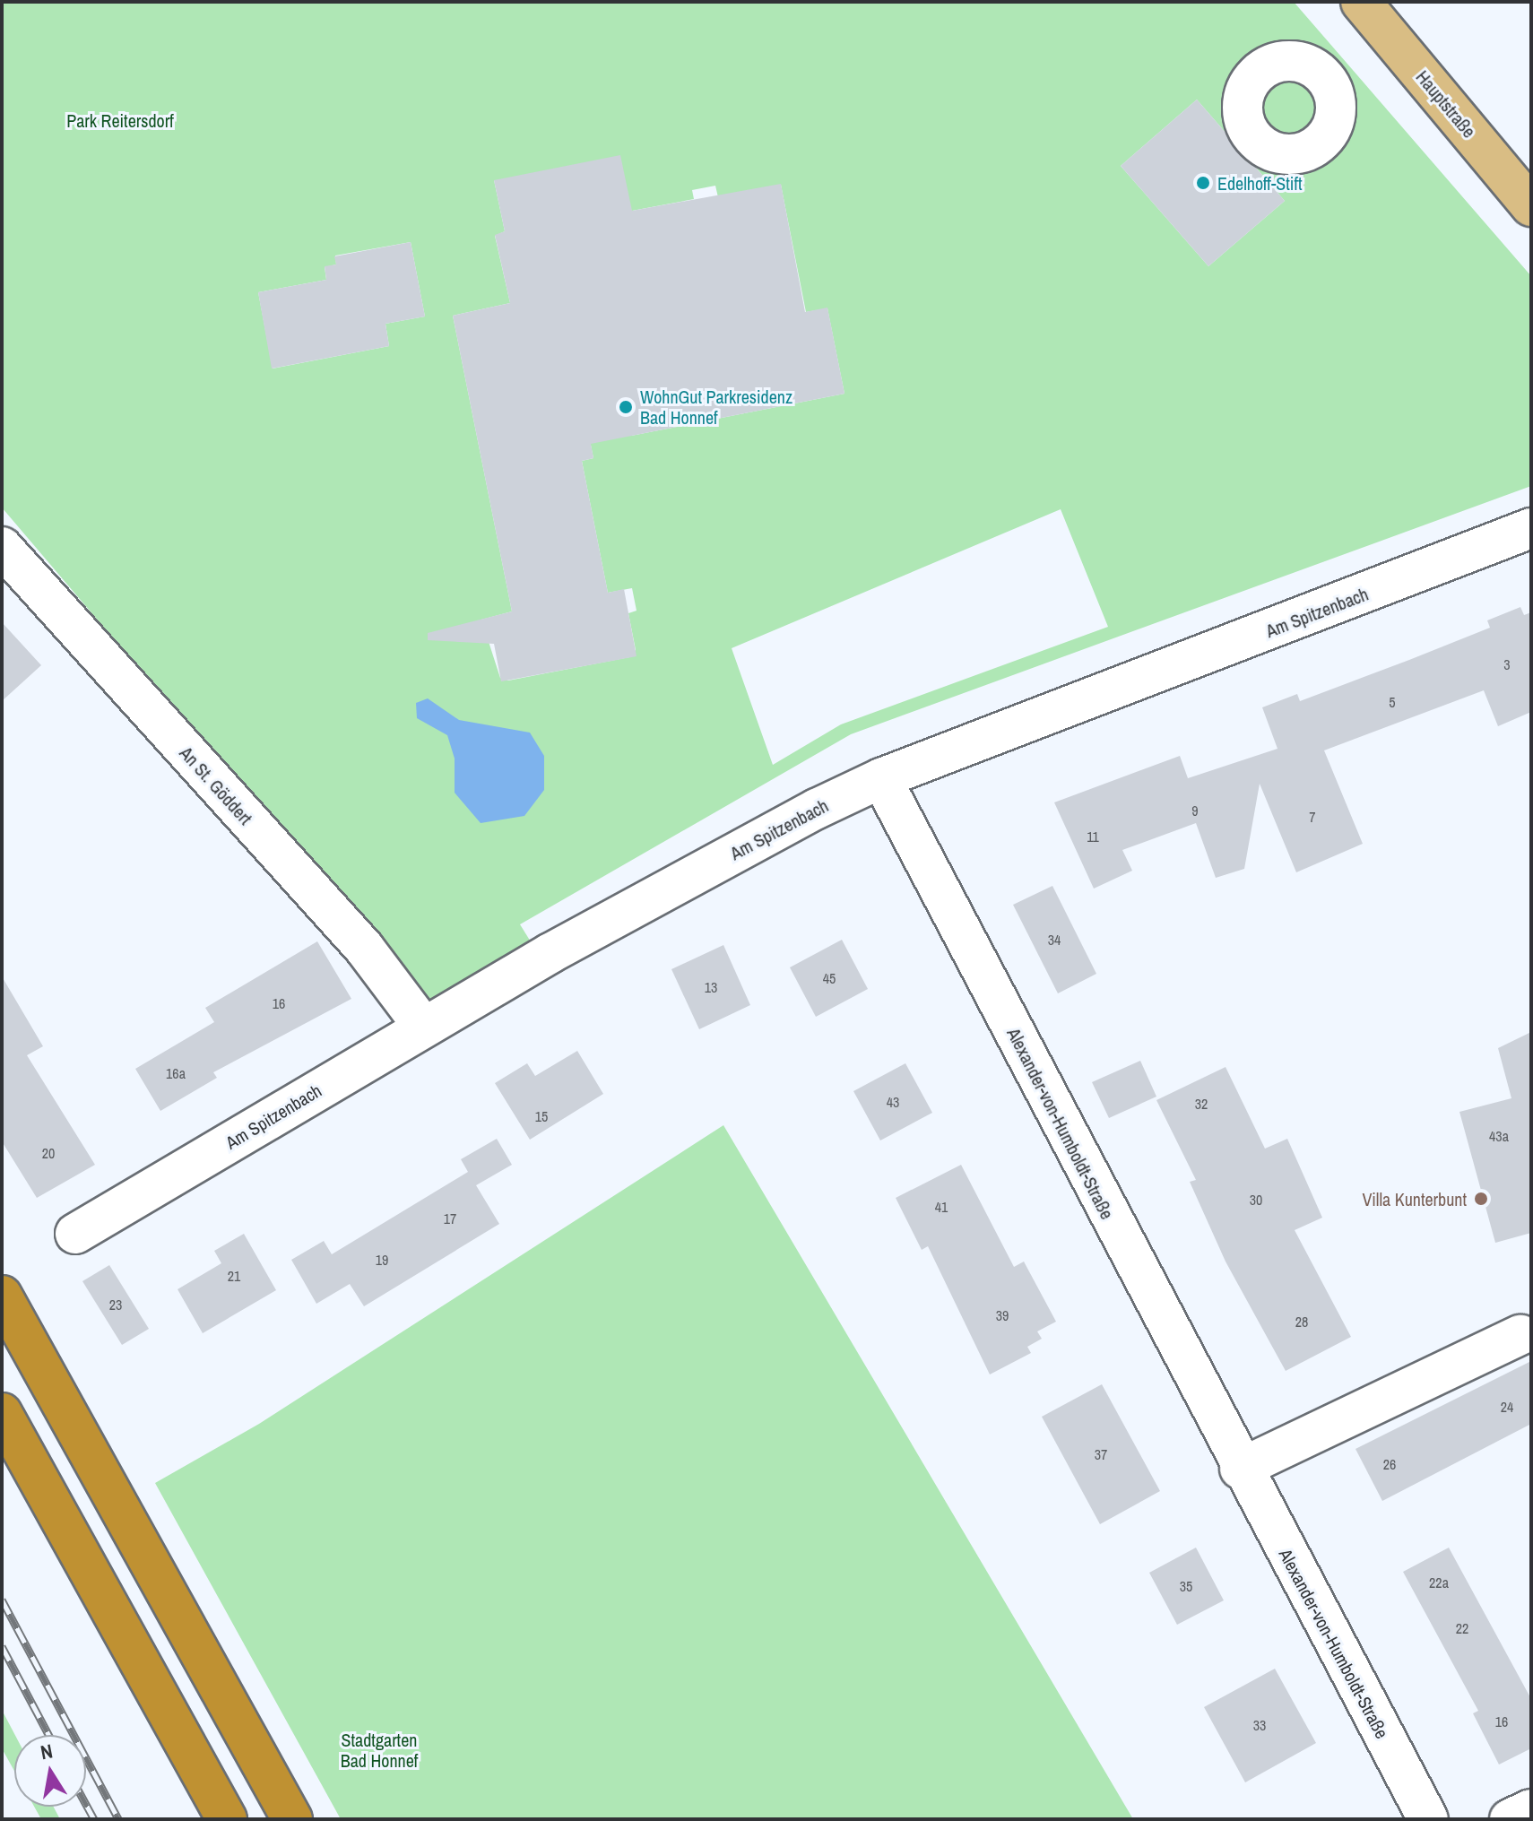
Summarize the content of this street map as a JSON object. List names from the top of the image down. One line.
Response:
{"streets":{"main road":["Hauptstraße"],"street":["Am Spitzenbach","An St. Göddert","Alexander-von-Humboldt-Straße"]},"crossings":[["Am Spitzenbach","An St. Göddert"],["Am Spitzenbach","Alexander-von-Humboldt-Straße"]],"parks":["Park Reitersdorf","Stadtgarten Bad Honnef"],"places":["Edelhoff-Stift","WohnGut Parkresidenz Bad Honnef","Villa Kunterbunt"],"house_numbers":["3","5","9","7","11","34","45","13","16","16a","43","32","15","43a","20","30","41","17","19","21","23","39","28","24","37","26","22a","35","22","16","33"],"north":"top"}
